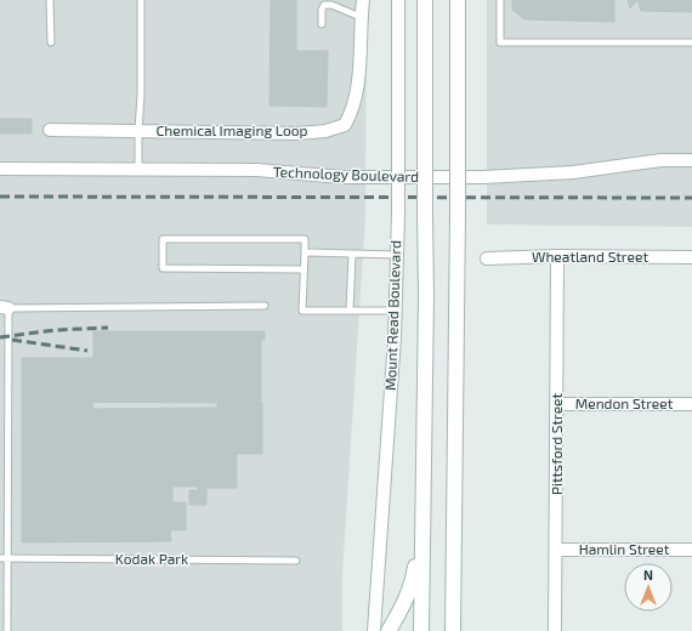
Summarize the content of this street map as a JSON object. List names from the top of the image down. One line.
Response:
{"streets":{"main road":["Mount Read Boulevard"],"street":["Chemical Imaging Loop","Technology Boulevard","Wheatland Street","Mendon Street","Pittsford Street","Hamlin Street"],"lane":["Kodak Park"]},"crossings":[["Wheatland Street","Pittsford Street"],["Mendon Street","Pittsford Street"],["Pittsford Street","Hamlin Street"]],"north":"top"}
